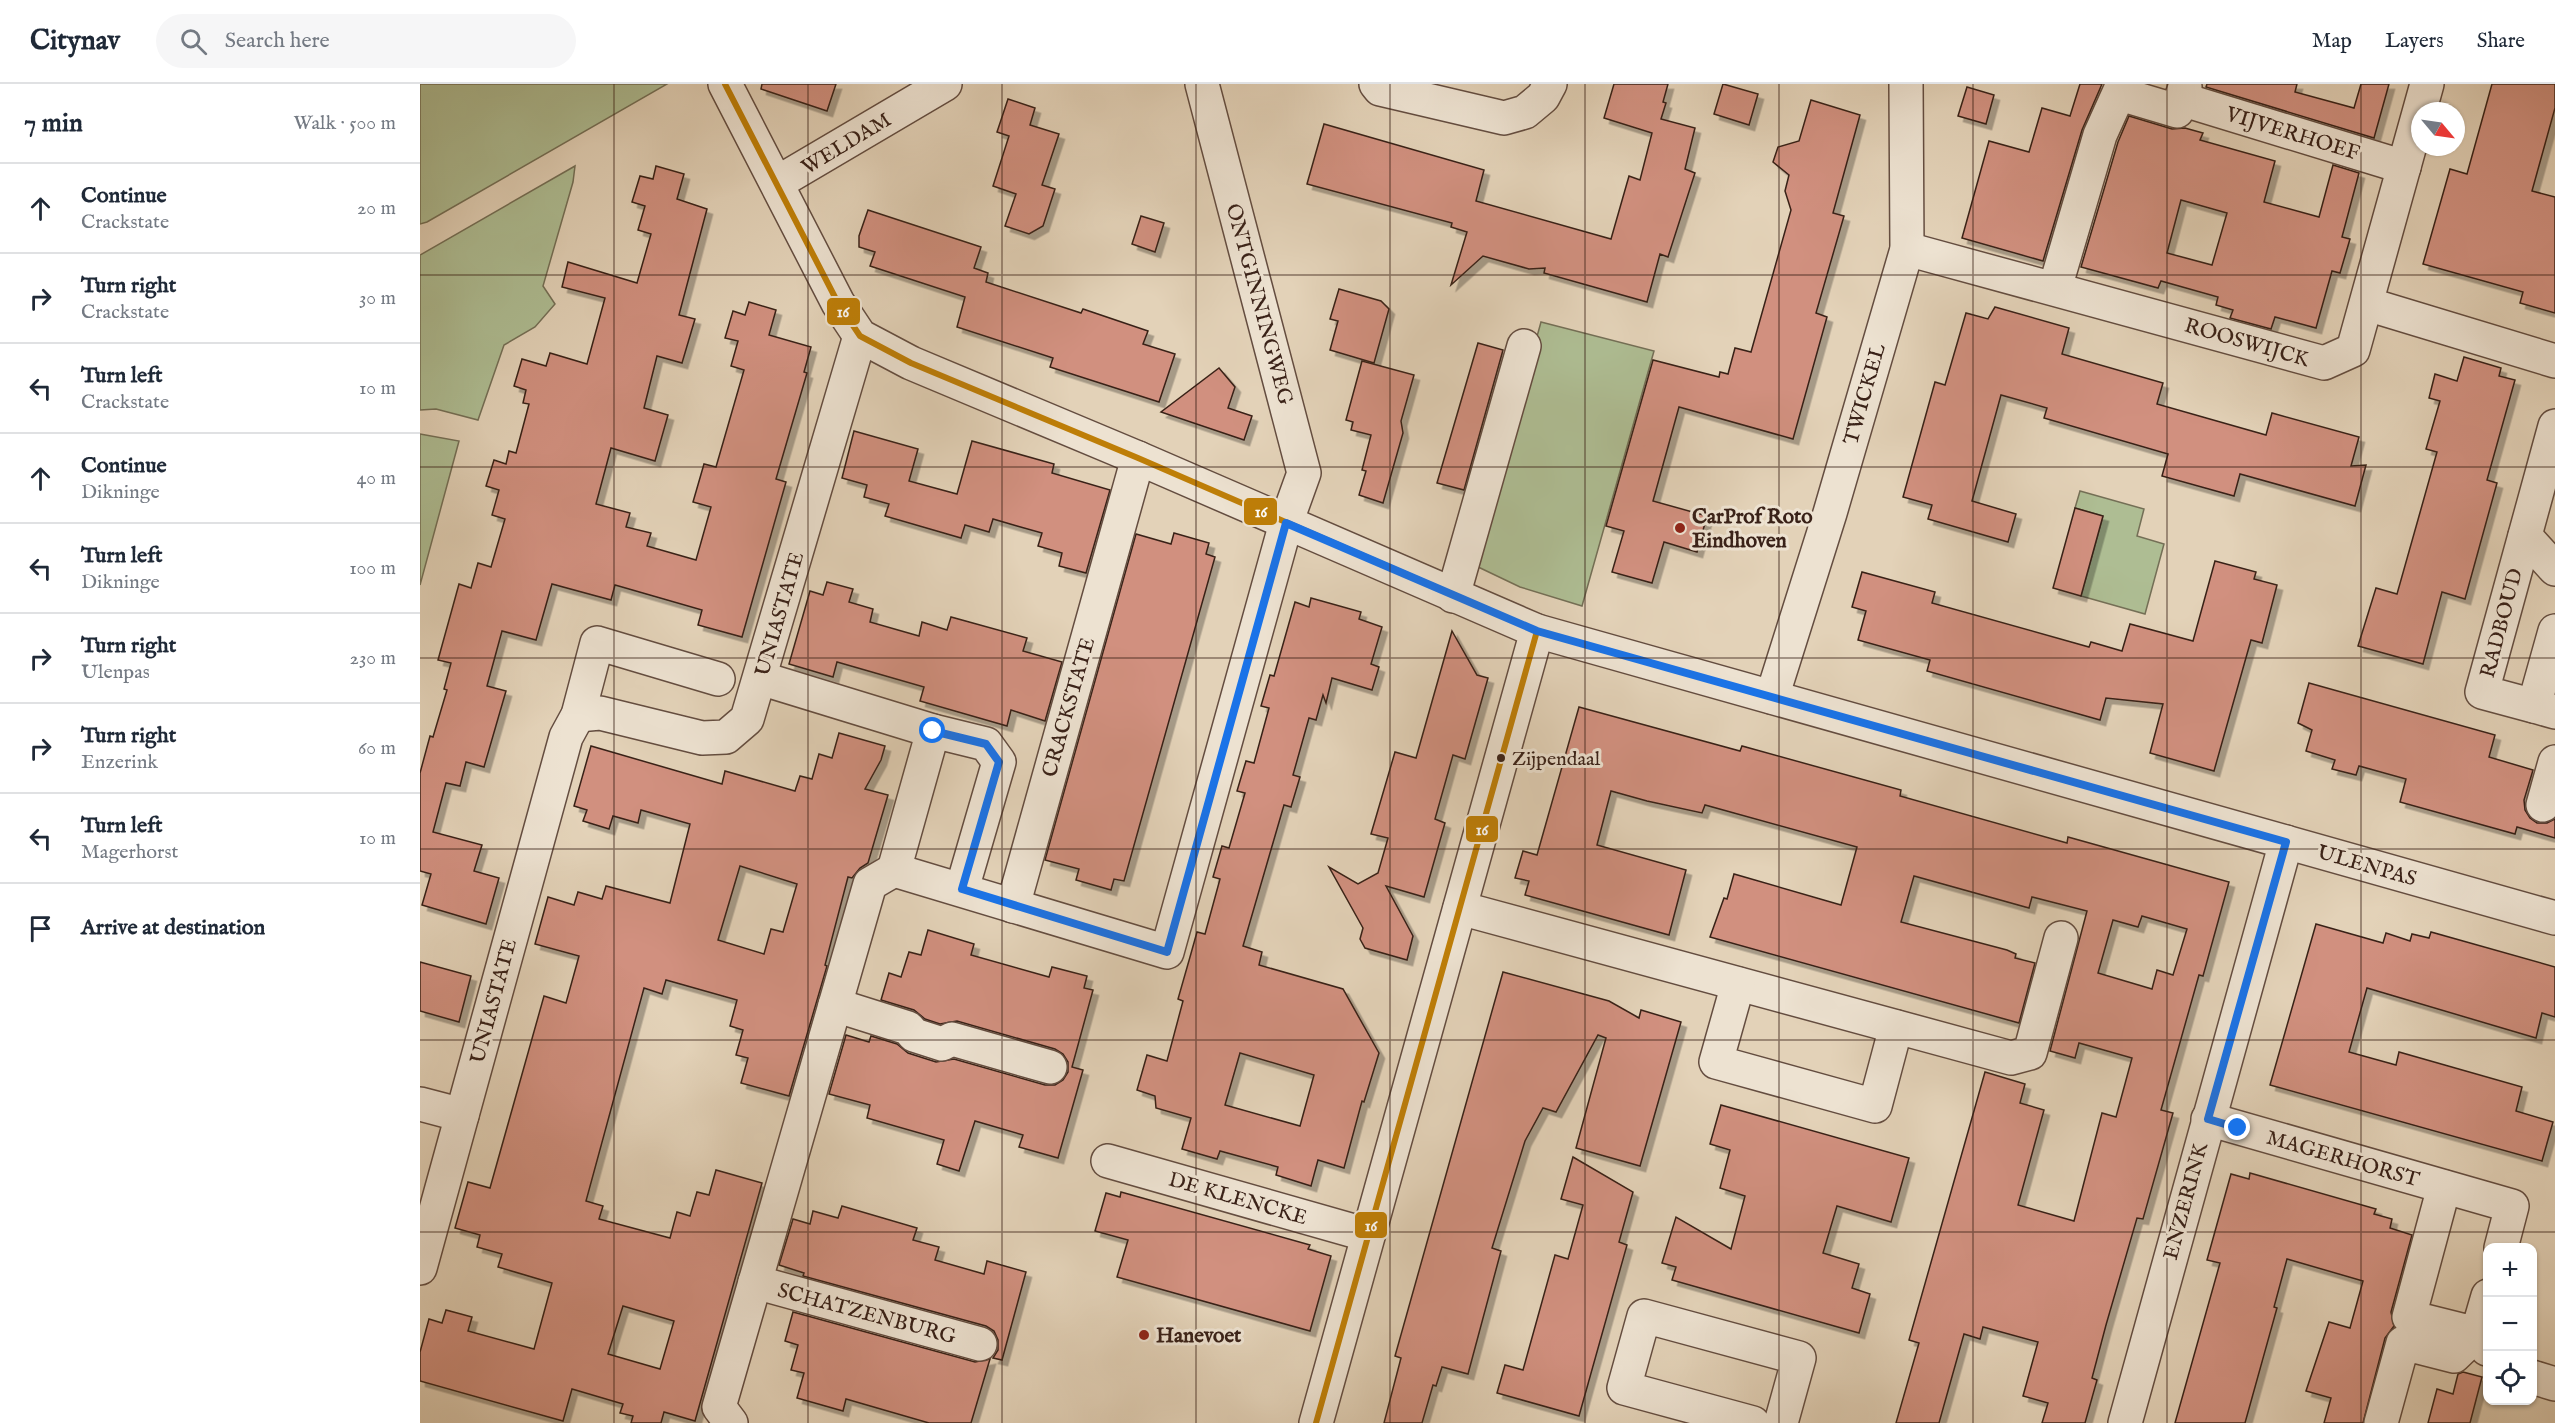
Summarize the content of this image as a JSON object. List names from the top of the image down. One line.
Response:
{"streets":{"street":["VIJVERHOEF","WELDAM","ONTGINNINGWEG","ROOSWIJCK","TWICKEL","UNIASTATE","RADBOUD","CRACKSTATE","ULENPAS","MAGERHORST","DE KLENCKE","ENZERINK","SCHATZENBURG"]},"crossings":[["VIJVERHOEF","ROOSWIJCK"],["WELDAM","ULENPAS"],["ONTGINNINGWEG","CRACKSTATE"],["ONTGINNINGWEG","ULENPAS"],["ROOSWIJCK","TWICKEL"],["TWICKEL","ULENPAS"],["UNIASTATE","ULENPAS"],["CRACKSTATE","ULENPAS"],["ULENPAS","ENZERINK"],["MAGERHORST","ENZERINK"]],"places":["CarProf Roto Eindhoven","Zijpendaal","Hanevoet"],"lines":["transit line 16"],"north":"bottom right","page":{"header":"Citynav","search":"Search here","nav":["Map","Layers","Share"],"heading":["7 min","Walk · 500 m"],"list":[["Continue","Crackstate","20 m"],["Turn right","Crackstate","30 m"],["Turn left","Crackstate","10 m"],["Continue","Dikninge","40 m"],["Turn left","Dikninge","100 m"],["Turn right","Ulenpas","230 m"],["Turn right","Enzerink","60 m"],["Turn left","Magerhorst","10 m"],"Arrive at destination"],"map_buttons":["+","−"]}}
